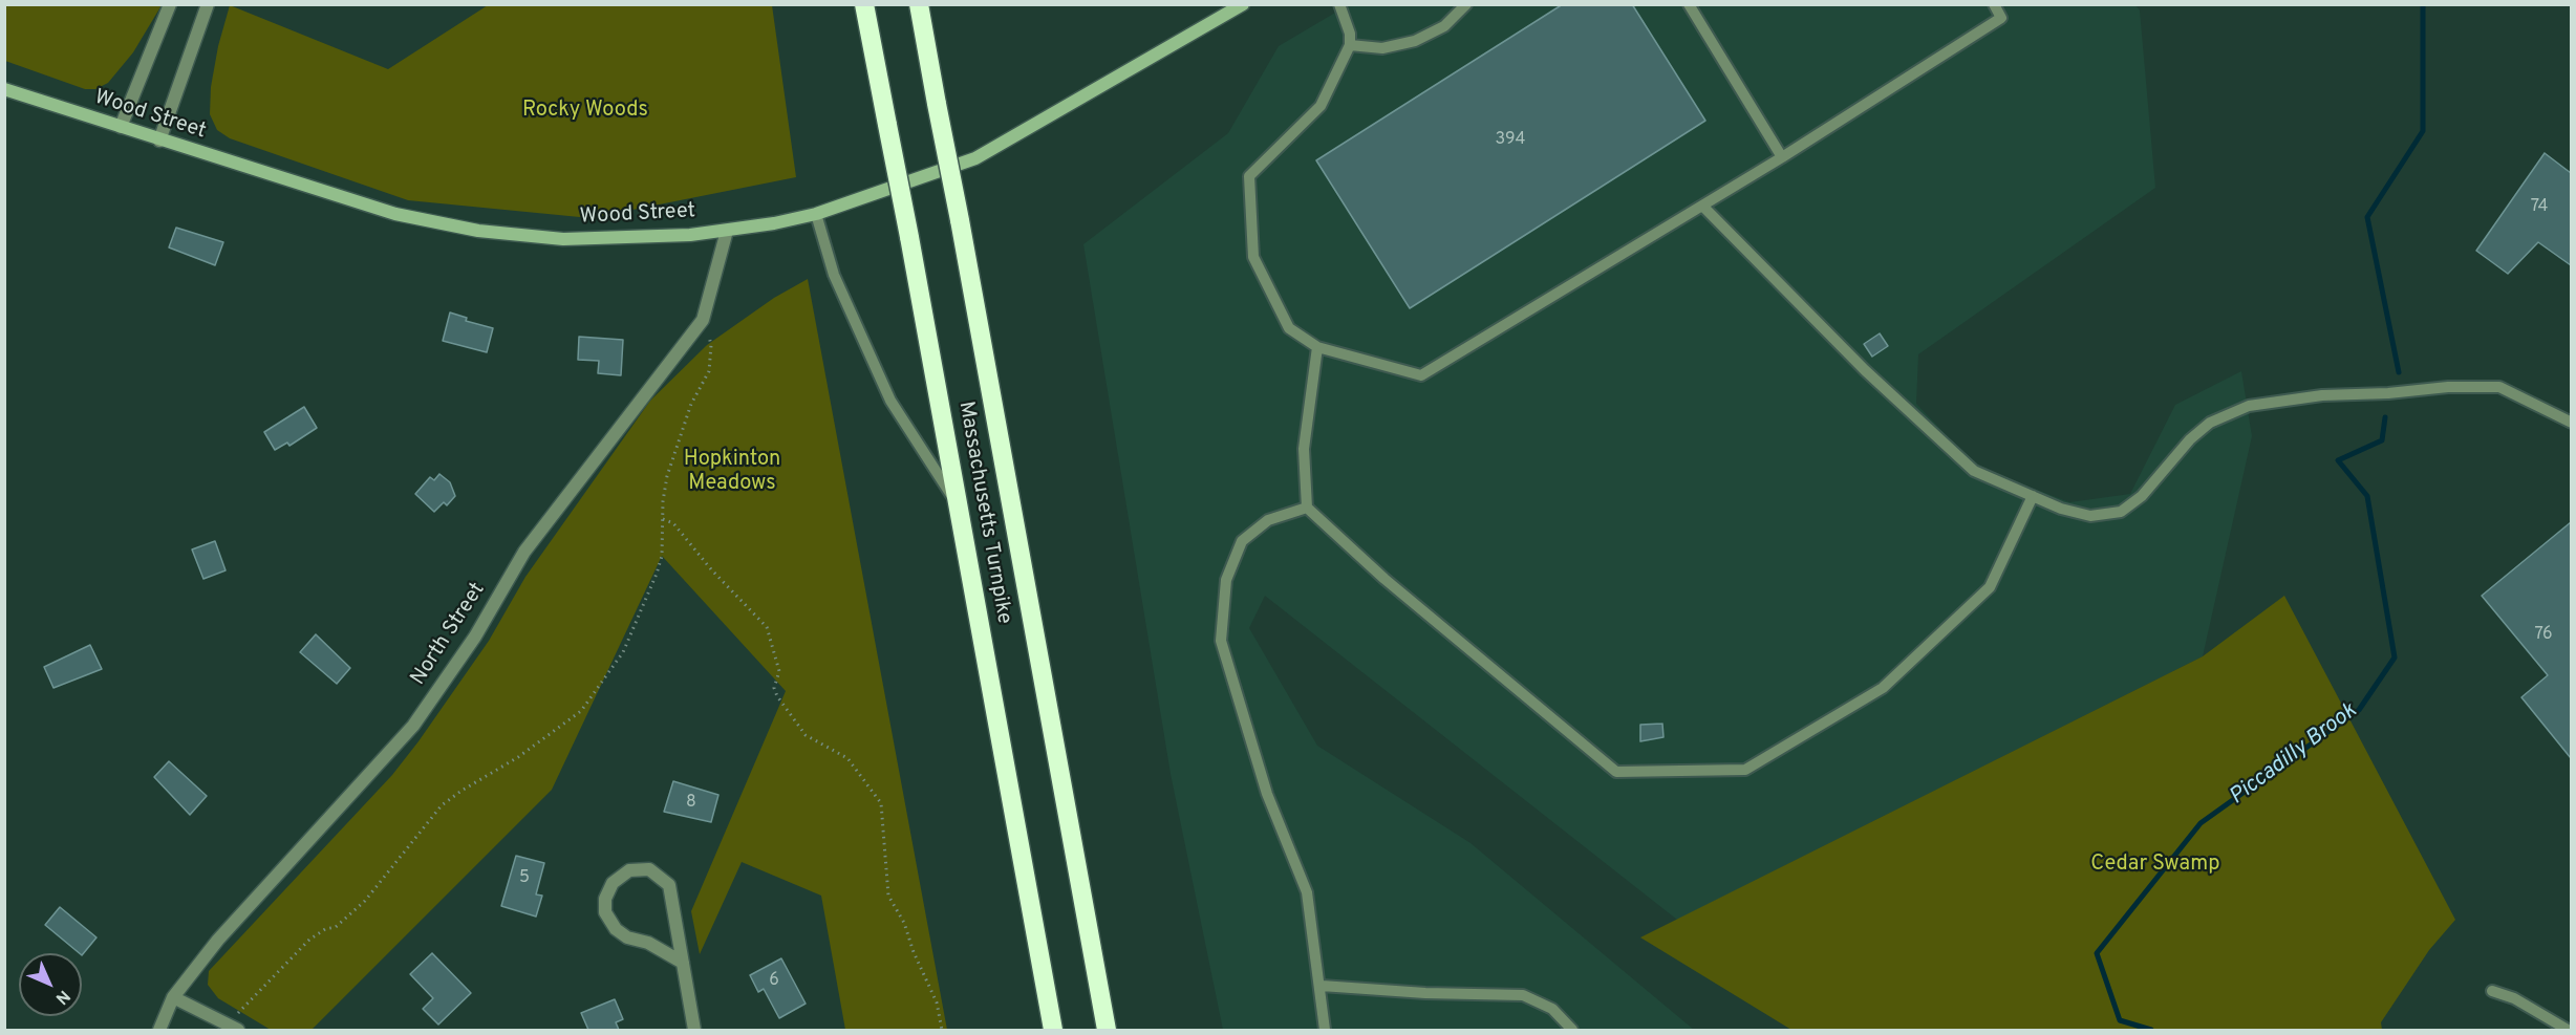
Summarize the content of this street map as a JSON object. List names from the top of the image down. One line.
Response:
{"streets":{"highway":["Massachusetts Turnpike"],"main road":["Wood Street"],"street":["North Street"]},"crossings":[["Wood Street","North Street"]],"water":["Piccadilly Brook"],"parks":["Rocky Woods","Hopkinton Meadows","Cedar Swamp"],"house_numbers":["394","74","76","8","5","6"],"north":"bottom right"}
